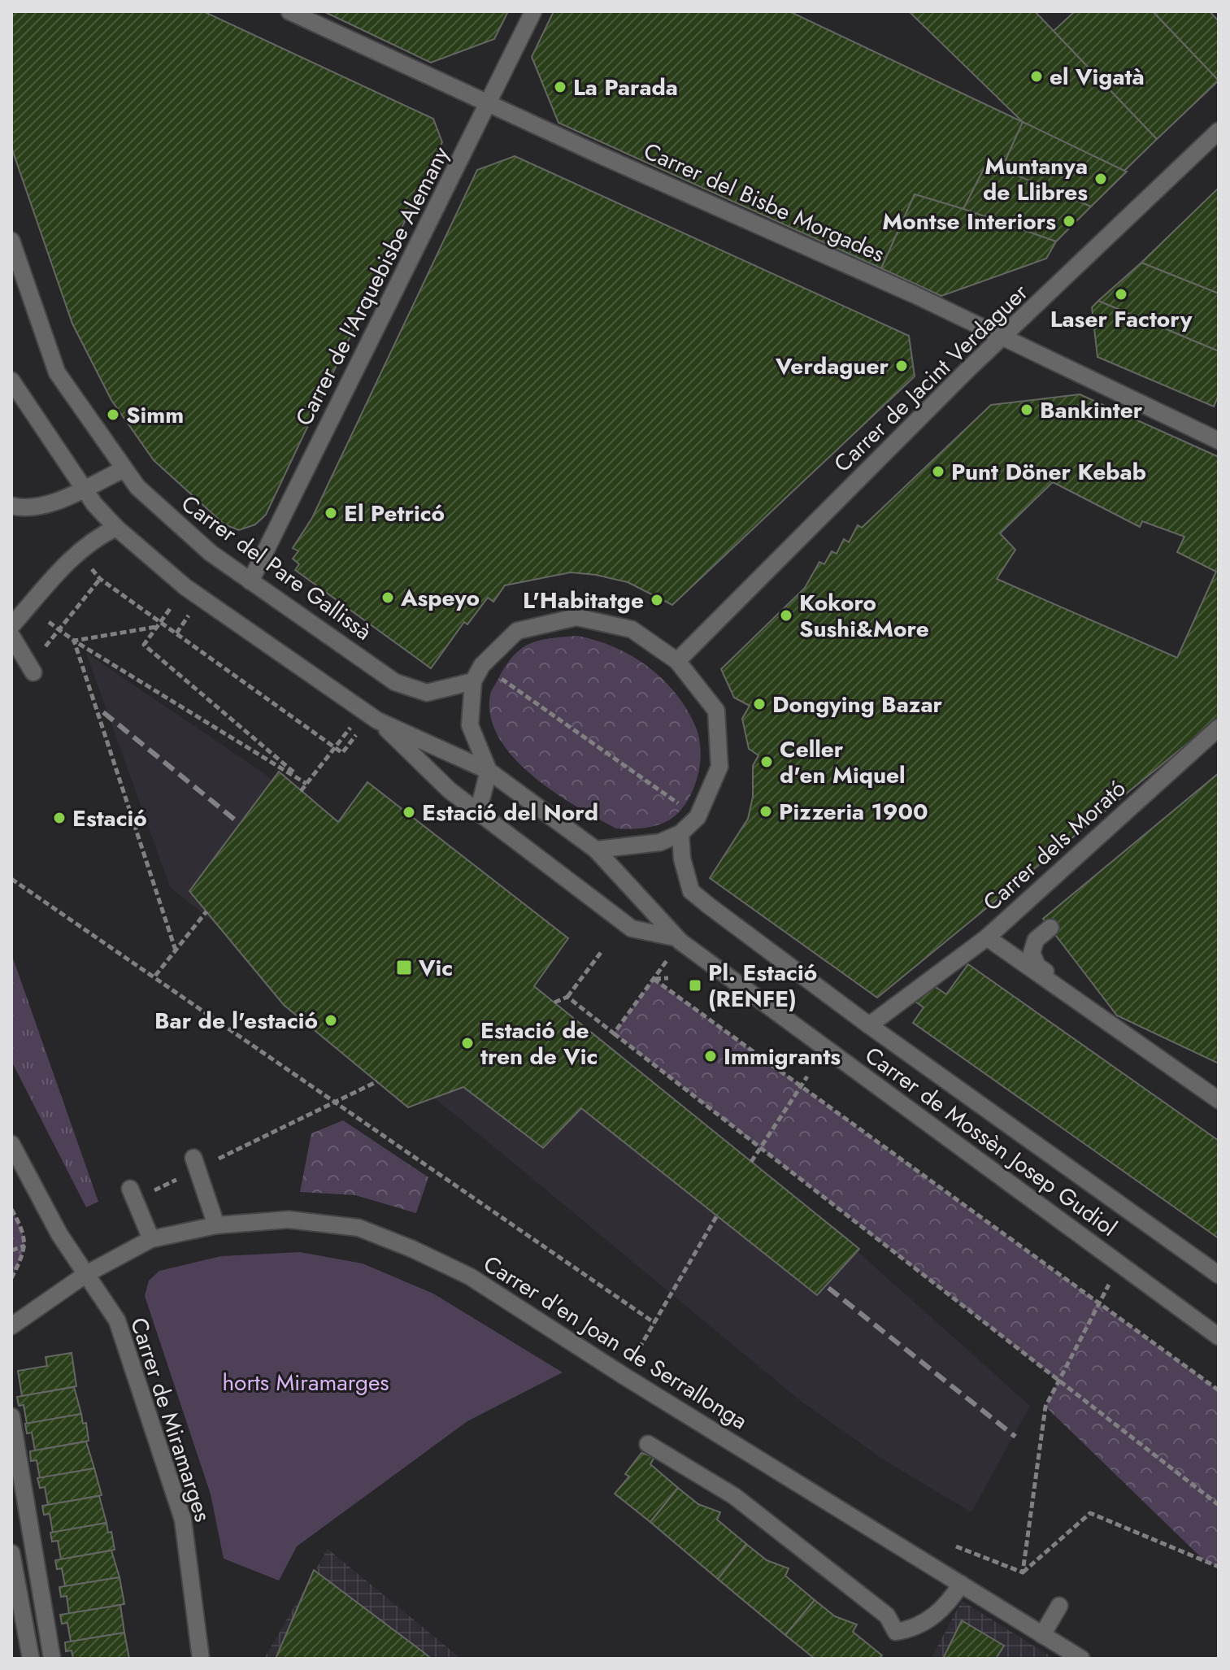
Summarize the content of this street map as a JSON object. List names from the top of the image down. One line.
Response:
{"streets":{"street":["Carrer del Bisbe Morgades","Carrer de l'Arquebisbe Alemany","Carrer de Jacint Verdaguer","Carrer del Pare Gallissà","Carrer dels Morató","Carrer de Mossèn Josep Gudiol","Carrer d'en Joan de Serrallonga","Carrer de Miramarges"]},"crossings":[["Carrer del Bisbe Morgades","Carrer de l'Arquebisbe Alemany"],["Carrer del Bisbe Morgades","Carrer de Jacint Verdaguer"],["Carrer de l'Arquebisbe Alemany","Carrer del Pare Gallissà"],["Carrer d'en Joan de Serrallonga","Carrer de Miramarges"]],"parks":["horts Miramarges"],"places":{"other":["el Vigatà","La Parada","Muntanya de Llibres","Montse Interiors","Laser Factory","Verdaguer","Bankinter","Simm","Punt Döner Kebab","El Petricó","Aspeyo","L'Habitatge","Kokoro Sushi&More","Dongying Bazar","Celler d'en Miquel","Pizzeria 1900","Estació del Nord","Estació","Bar de l'estació","Estació de tren de Vic","Immigrants"],"transit":["Vic","Pl. Estació (RENFE)"]}}
